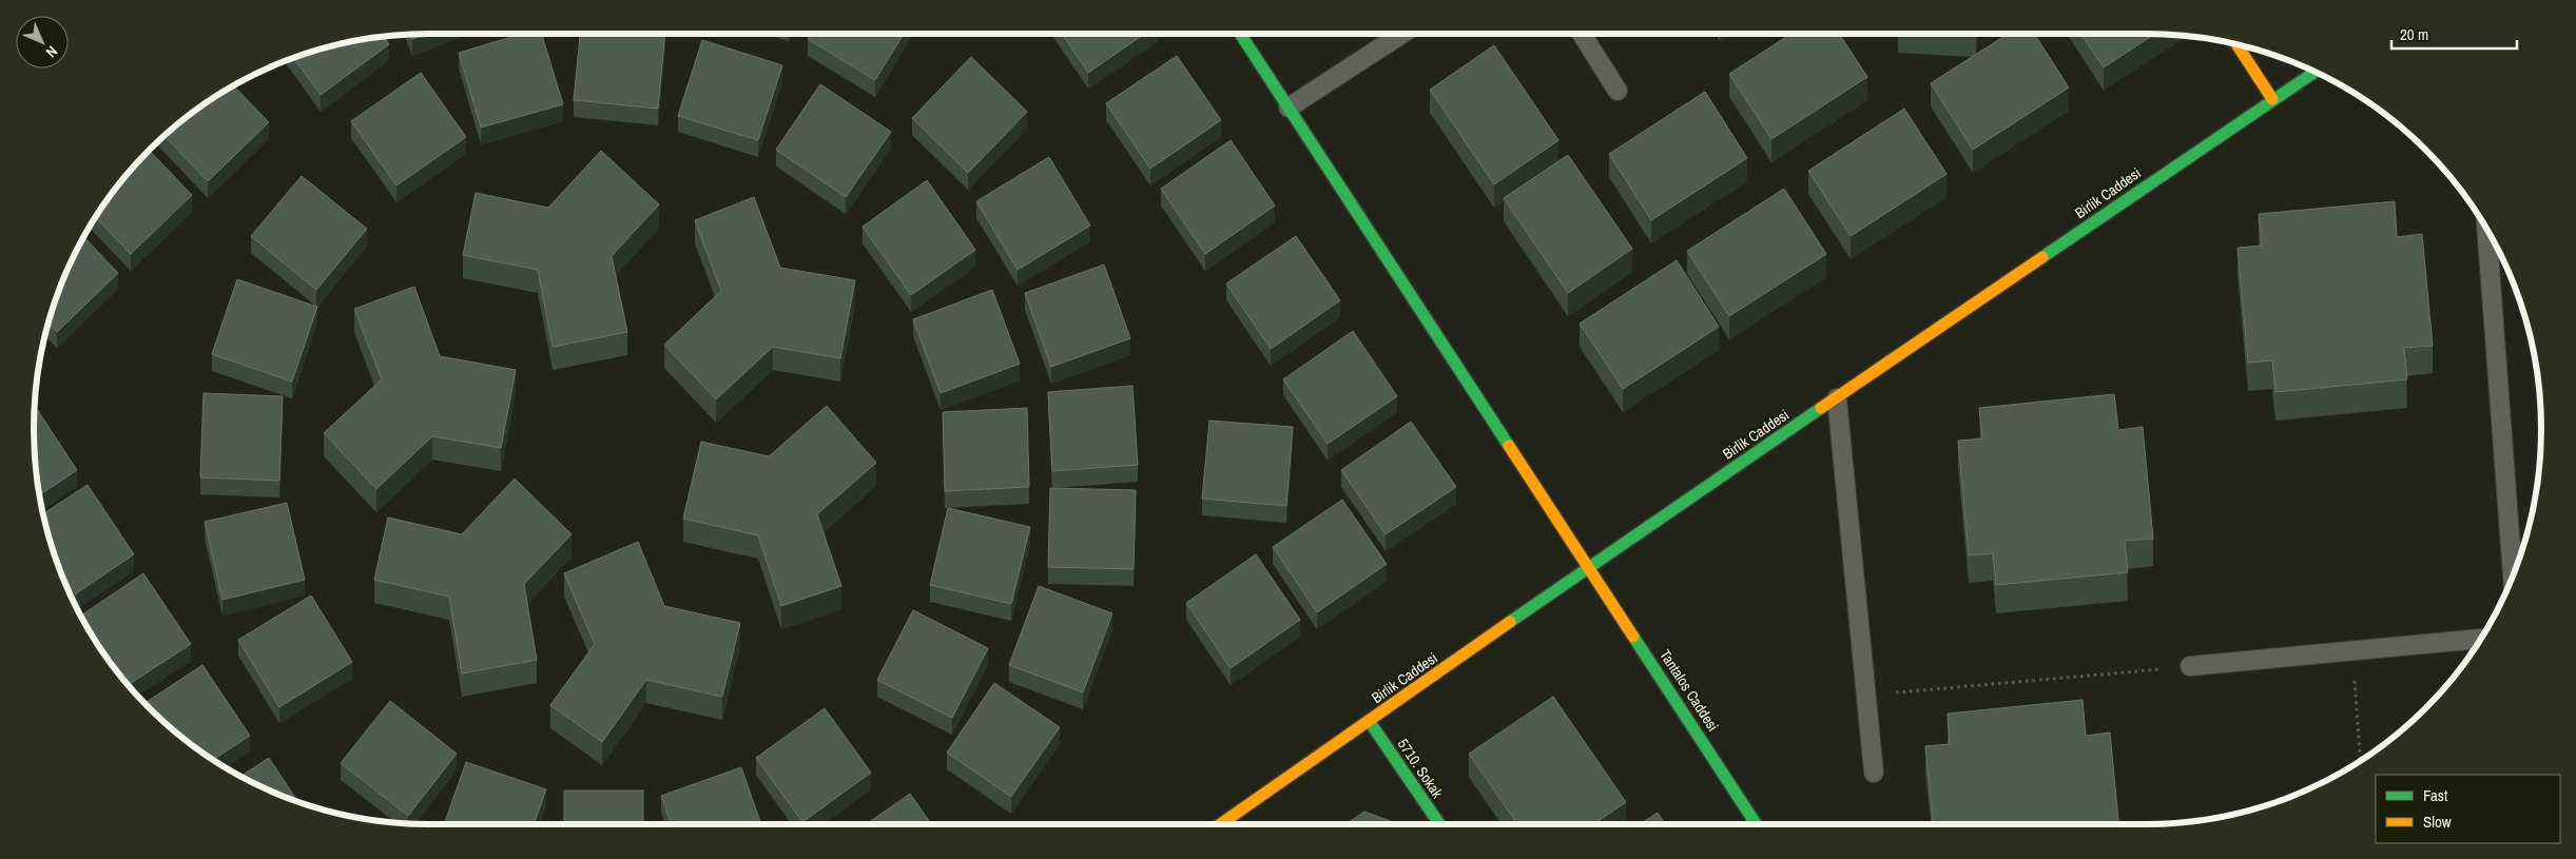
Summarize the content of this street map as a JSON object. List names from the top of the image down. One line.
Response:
{"streets":{"street":["Birlik Caddesi","Tantalos Caddesi","5710. Sokak"]},"crossings":[["Birlik Caddesi","Tantalos Caddesi"],["Birlik Caddesi","5710. Sokak"]],"legend":["Fast","Slow"],"scale_bar":"20 m","north":"bottom right"}
